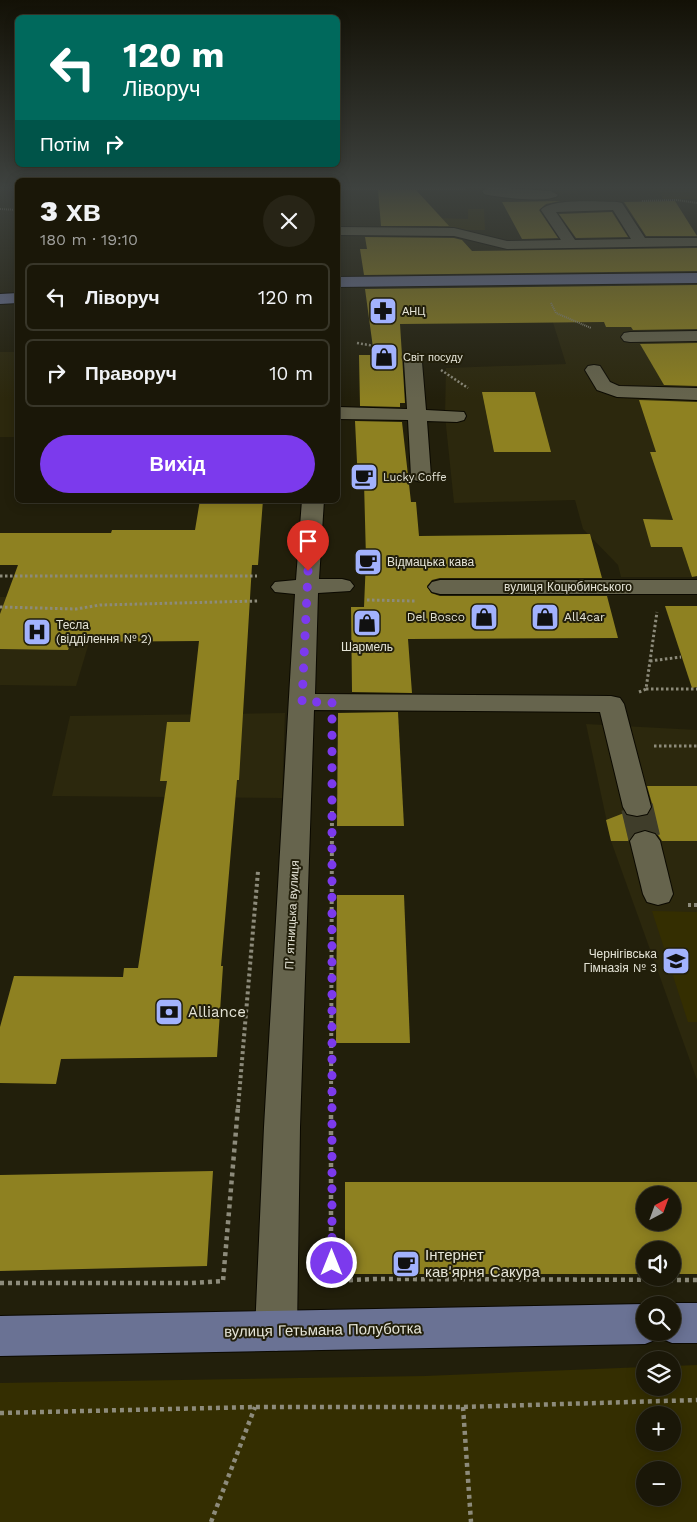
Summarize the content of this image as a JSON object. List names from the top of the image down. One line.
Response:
{"streets":{"main road":["вулиця Гетьмана Полуботка"],"street":["вулиця Коцюбинського","Пʼятницька вулиця"]},"crossings":[["Пʼятницька вулиця","вулиця Гетьмана Полуботка"]],"places":{"pharmacy":["АНЦ"],"shop":["Світ посуду","Del Bosco","All4car","Шармель"],"cafe":["Lucky Coffe","Відмацька кава","Інтернет кав'ярня Сакура"],"hospital":["Тесла (відділення № 2)"],"school or university":["Чернігівська Гімназія № 3"],"bank":["Alliance"]},"north":"top right","page":{"turn":["120 m","Ліворуч"],"then":"Потім","heading":["3 хв","180 m · 19:10"],"list":[{"name":"Ліворуч","value":"120 m"},{"name":"Праворуч","value":"10 m"}],"buttons":"Вихід","map_buttons":["+","−"]}}
